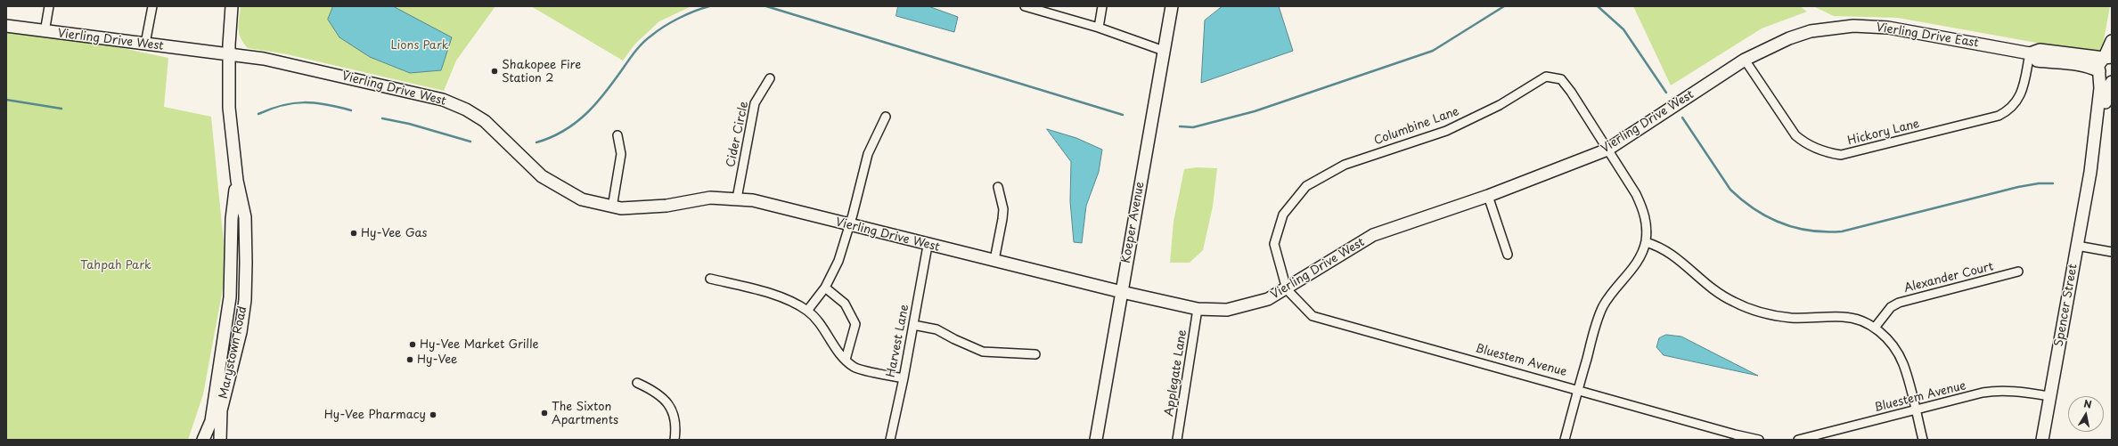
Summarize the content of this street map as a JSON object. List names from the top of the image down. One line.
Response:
{"streets":{"street":["Vierling Drive East","Vierling Drive West","Columbine Lane","Hickory Lane","Cider Circle","Koeper Avenue","Alexander Court","Spencer Street","Harvest Lane","Marystown Road","Bluestem Avenue","Applegate Lane"]},"crossings":[["Vierling Drive East","Vierling Drive West"],["Vierling Drive East","Hickory Lane"],["Vierling Drive East","Spencer Street"],["Vierling Drive West","Columbine Lane"],["Vierling Drive West","Hickory Lane"],["Vierling Drive West","Cider Circle"],["Vierling Drive West","Koeper Avenue"],["Vierling Drive West","Harvest Lane"],["Vierling Drive West","Marystown Road"],["Vierling Drive West","Bluestem Avenue"],["Vierling Drive West","Applegate Lane"],["Columbine Lane","Bluestem Avenue"],["Spencer Street","Bluestem Avenue"]],"parks":["Lions Park","Tahpah Park"],"places":["Shakopee Fire Station 2","Hy-Vee Gas","Hy-Vee Market Grille","Hy-Vee","The Sixton Apartments","Hy-Vee Pharmacy"],"north":"top"}
